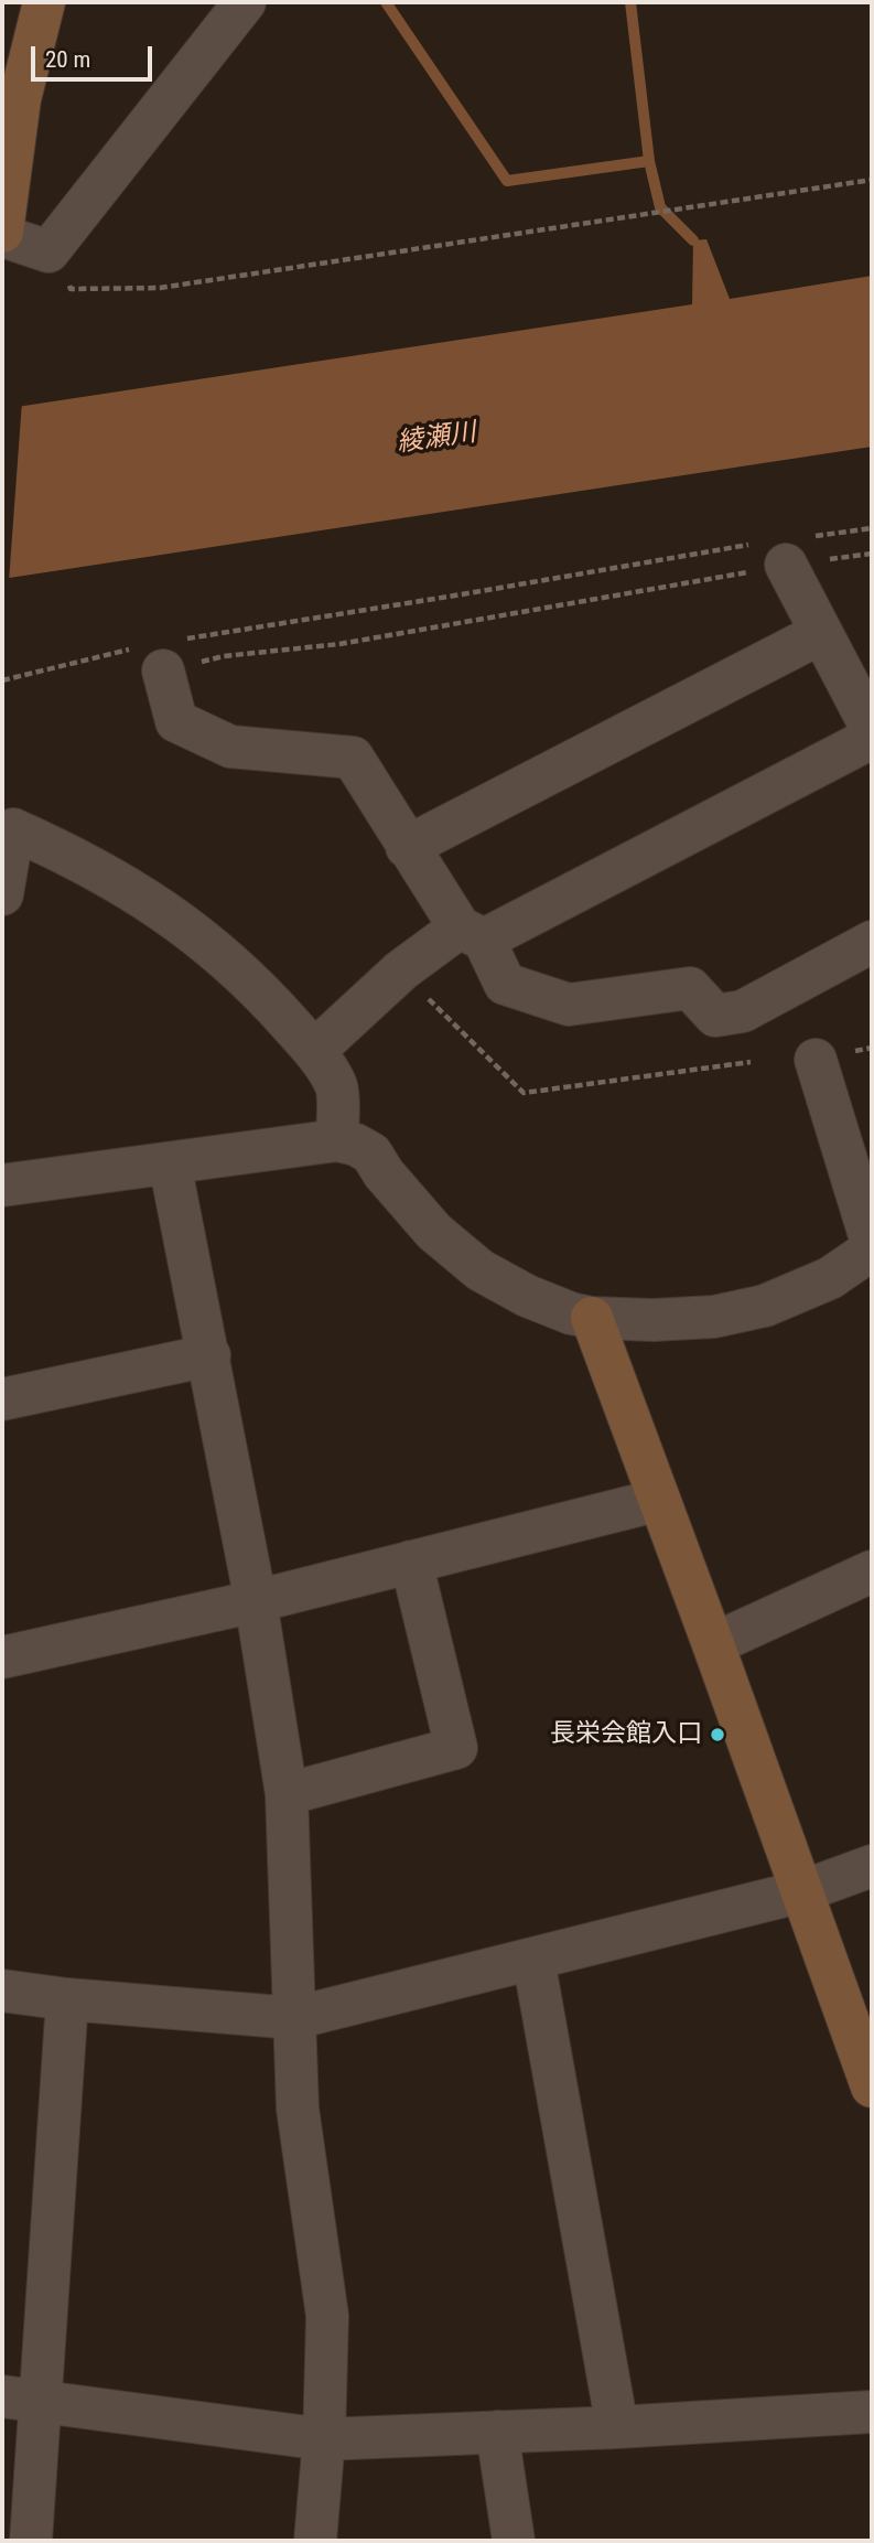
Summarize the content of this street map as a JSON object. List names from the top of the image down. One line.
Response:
{"water":["綾瀬川"],"places":["長栄会館入口"],"scale_bar":"20 m"}
